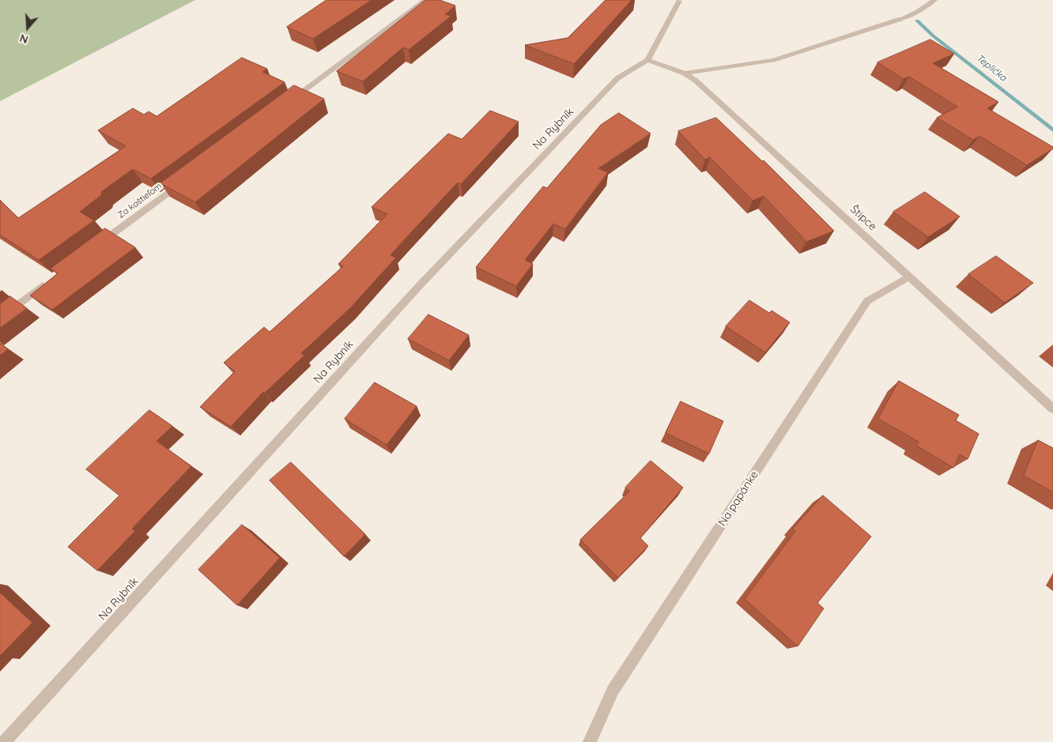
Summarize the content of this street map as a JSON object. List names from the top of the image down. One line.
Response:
{"streets":{"street":["Na Rybník","Za kaštieľom","Štipce","Na papánke"]},"crossings":[["Na Rybník","Štipce"],["Štipce","Na papánke"]],"water":["Teplička"],"north":"bottom"}
